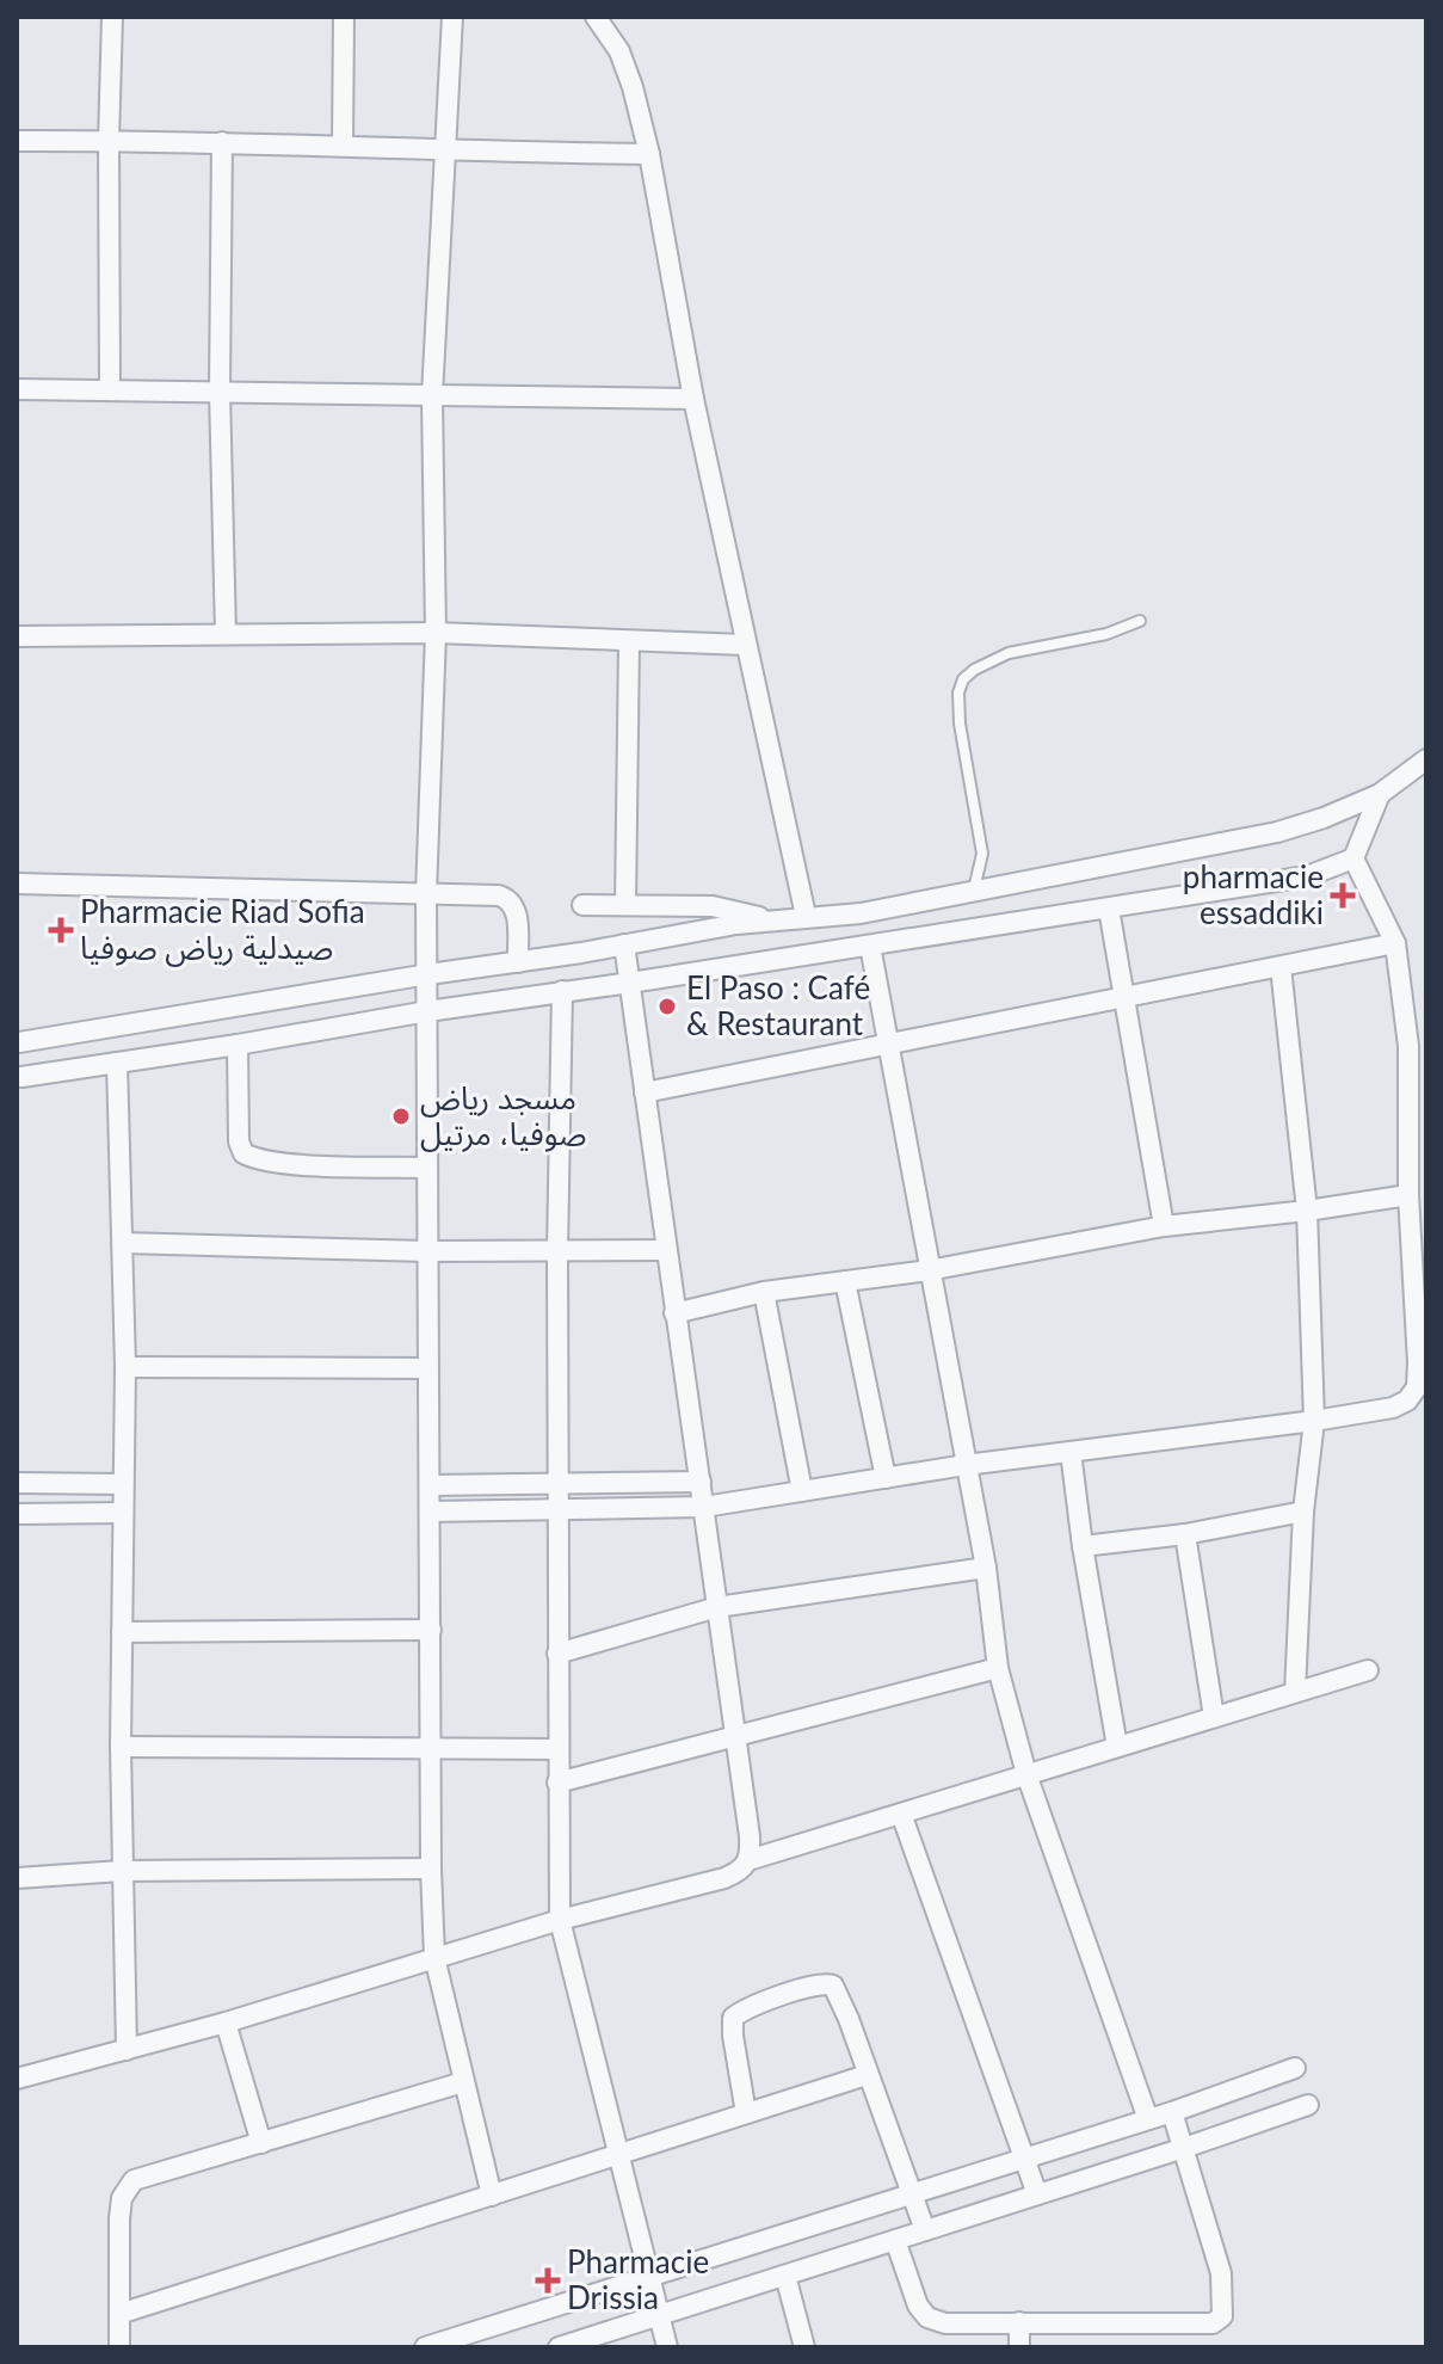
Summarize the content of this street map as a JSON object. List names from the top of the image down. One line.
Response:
{"places":{"health":["pharmacie essaddiki","Pharmacie Riad Sofia صيدلية رياض صوفيا","Pharmacie Drissia"],"other":["El Paso : Café & Restaurant","مسجد رياض صوفيا، مرتیل"]}}
